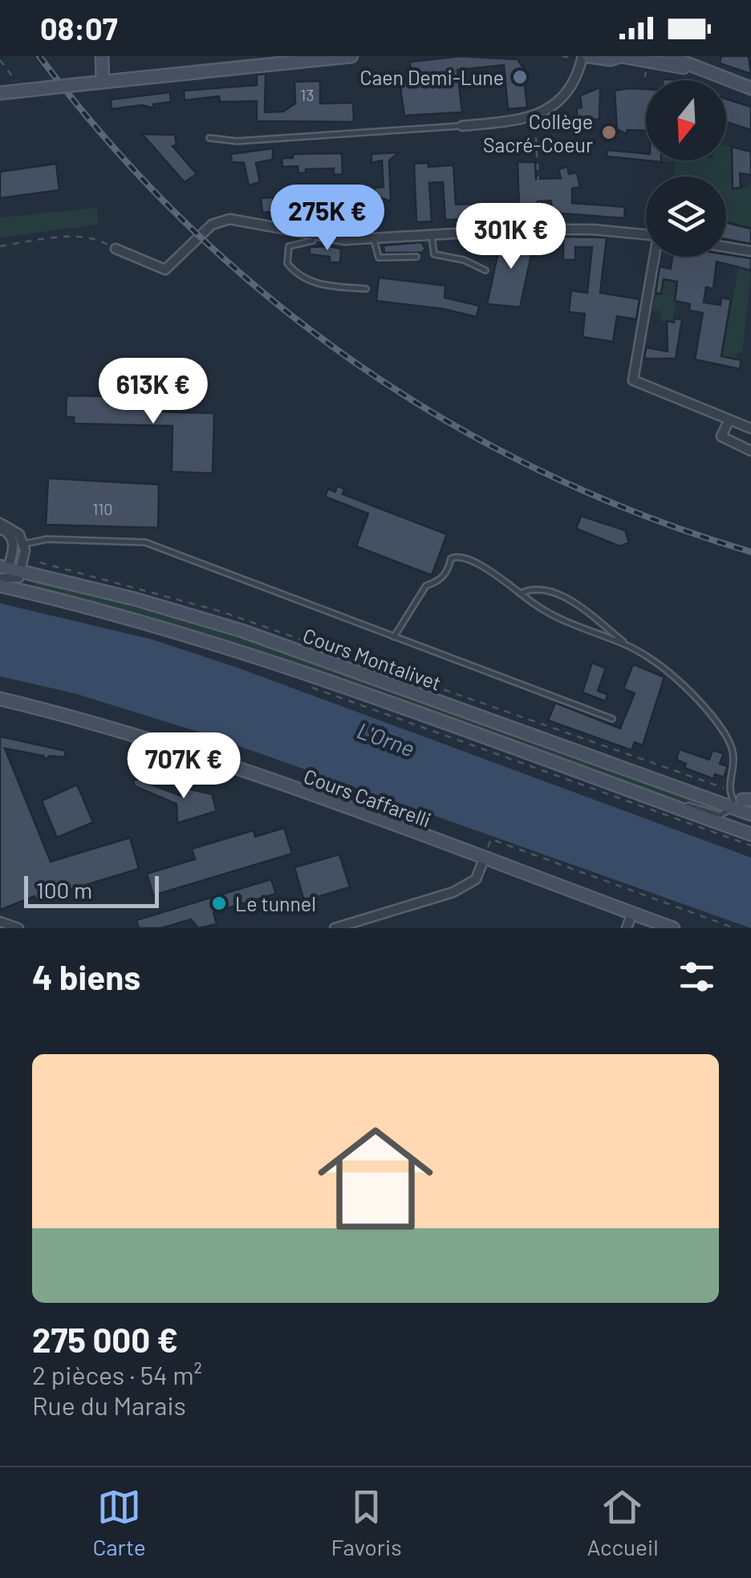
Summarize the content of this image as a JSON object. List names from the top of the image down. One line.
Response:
{"streets":{"main road":["Cours Montalivet","Cours Caffarelli"]},"water":["L'Orne"],"places":["Caen Demi-Lune","Collège Sacré-Coeur","Le tunnel"],"house_numbers":["13","110"],"scale_bar":"100 m","north":"bottom","page":{"status":"08:07","price":["275K €","301K €","613K €","707K €"],"scale":"100 m","heading":"4 biens","list":[{"name":"275 000 €","note":"2 pièces · 54 m² · Rue du Marais"}],"tabs":["Carte","Favoris","Accueil"]}}
